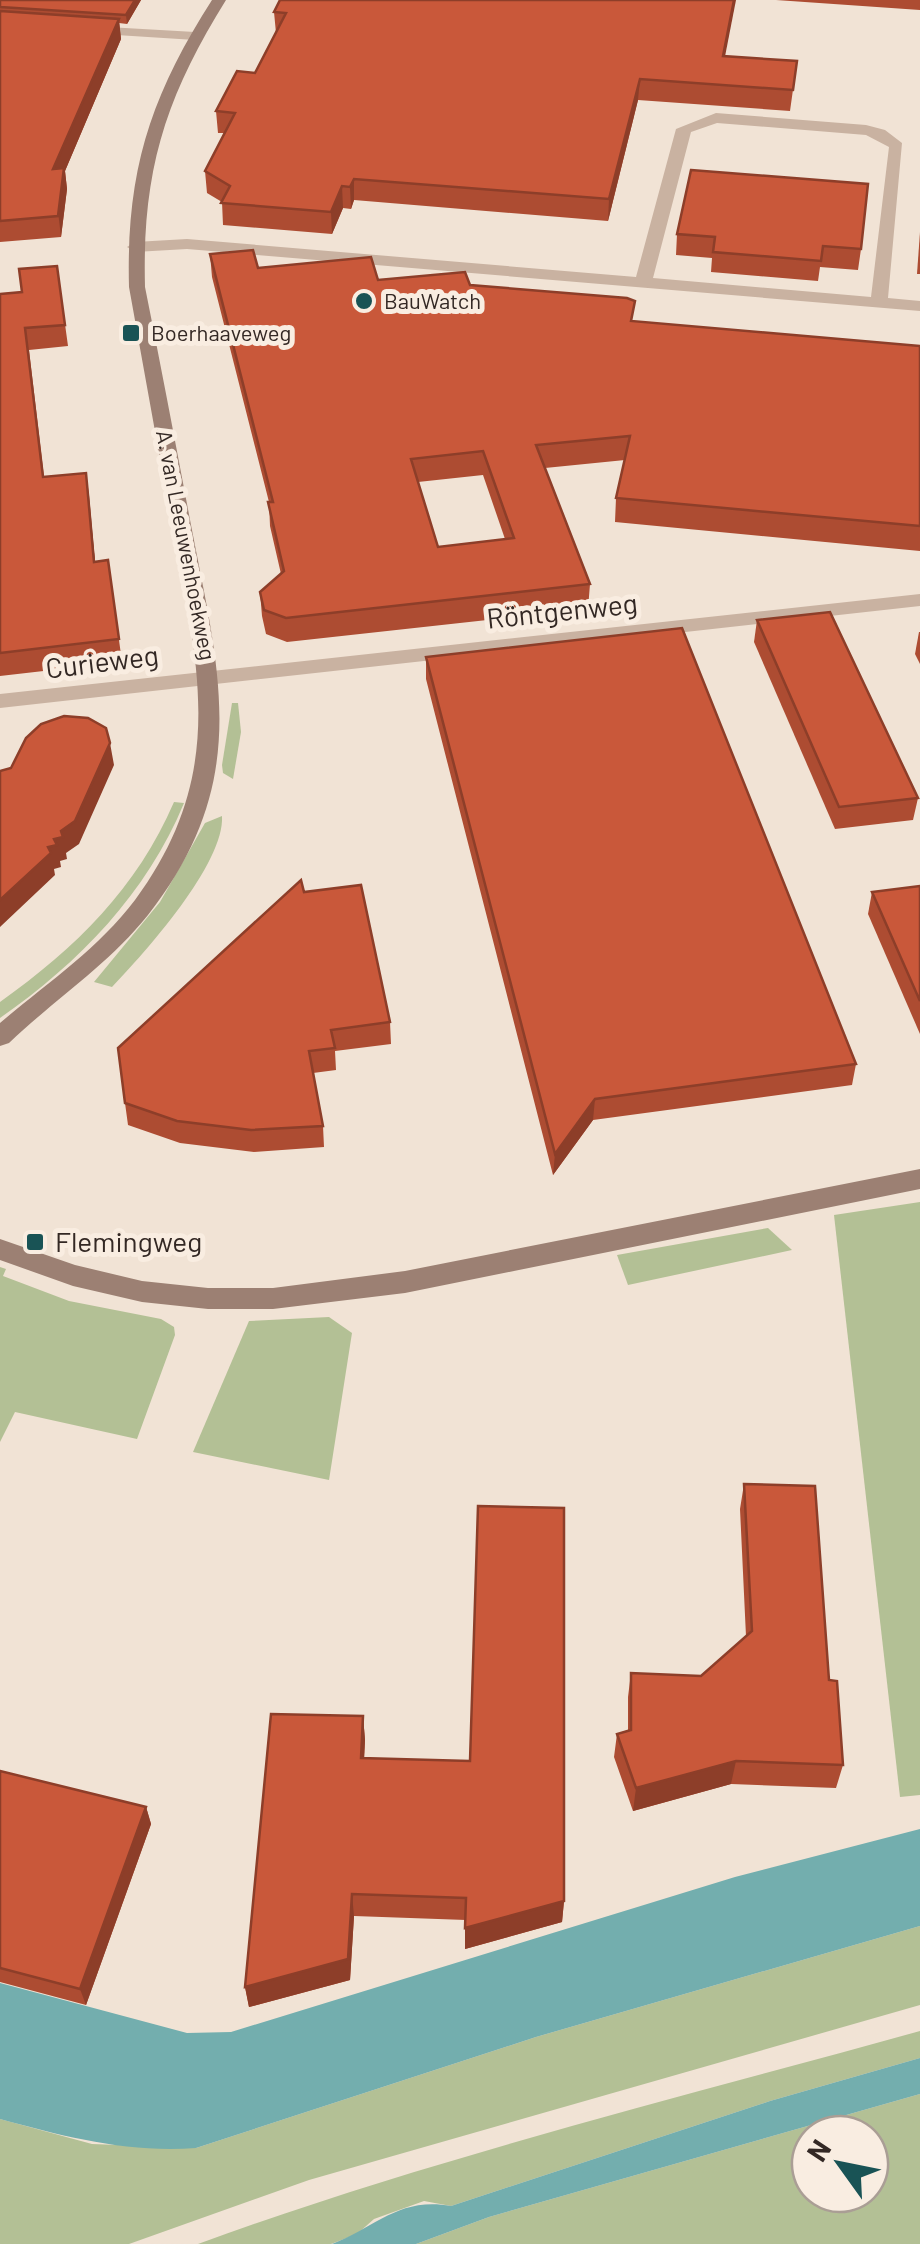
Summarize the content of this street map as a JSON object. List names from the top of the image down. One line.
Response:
{"streets":{"street":["A. van Leeuwenhoekweg","Röntgenweg","Curieweg"]},"crossings":[["A. van Leeuwenhoekweg","Röntgenweg"],["A. van Leeuwenhoekweg","Curieweg"],["Röntgenweg","Curieweg"]],"places":{"other":["BauWatch"],"transit":["Boerhaaveweg","Flemingweg"]},"north":"top left"}
